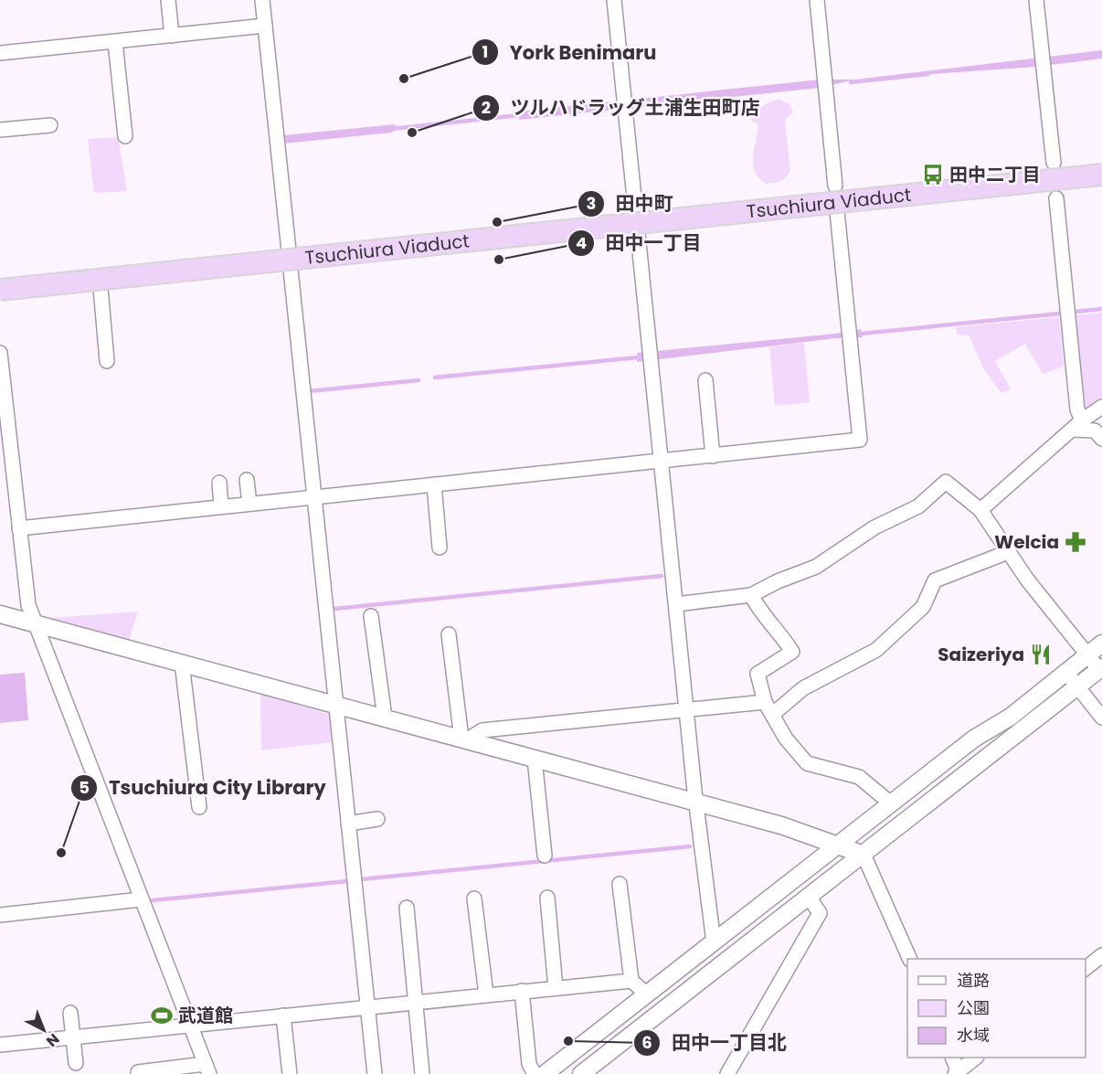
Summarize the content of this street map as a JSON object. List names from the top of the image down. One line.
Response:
{"streets":{"main road":["Tsuchiura Viaduct"]},"places":{"other":["York Benimaru","ツルハドラッグ土浦生田町店","田中町","田中一丁目","Tsuchiura City Library","田中一丁目北"],"bus stop":["田中二丁目"],"pharmacy":["Welcia"],"restaurant":["Saizeriya"],"sports":["武道館"]},"legend":["道路","公園","水域"],"north":"bottom right"}
